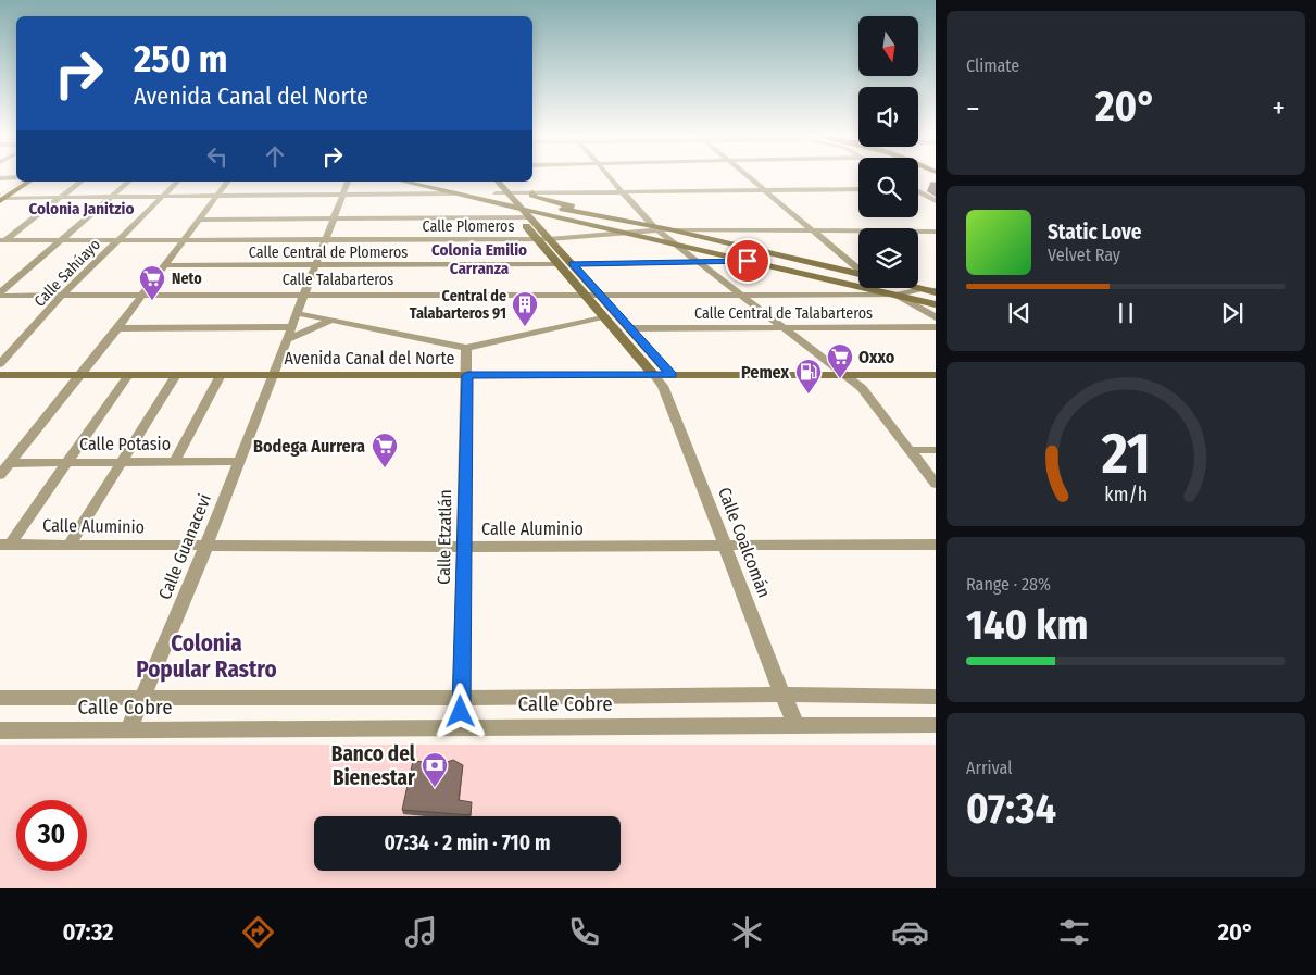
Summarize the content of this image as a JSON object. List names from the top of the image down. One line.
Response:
{"streets":{"main road":["Avenida Canal del Norte"],"street":["Calle Plomeros","Calle Central de Plomeros","Calle Sahúayo","Calle Talabarteros","Calle Central de Talabarteros","Calle Potasio","Calle Aluminio","Calle Etzatlán","Calle Coalcomán","Calle Guanacevi","Calle Cobre"]},"crossings":[["Calle Plomeros","Calle Sahúayo"],["Calle Plomeros","Calle Guanacevi"],["Calle Central de Plomeros","Calle Guanacevi"],["Calle Sahúayo","Calle Talabarteros"],["Calle Talabarteros","Calle Guanacevi"],["Avenida Canal del Norte","Calle Etzatlán"],["Avenida Canal del Norte","Calle Coalcomán"],["Avenida Canal del Norte","Calle Guanacevi"],["Calle Potasio","Calle Guanacevi"],["Calle Aluminio","Calle Etzatlán"],["Calle Aluminio","Calle Coalcomán"],["Calle Aluminio","Calle Guanacevi"],["Calle Etzatlán","Calle Cobre"],["Calle Coalcomán","Calle Cobre"],["Calle Guanacevi","Calle Cobre"]],"districts":["Colonia Janitzio","Colonia Emilio Carranza","Colonia Popular Rastro"],"places":{"supermarket":["Neto","Oxxo","Bodega Aurrera"],"building":["Central de Talabarteros 91"],"fuel station":["Pemex"],"bank":["Banco del Bienestar"]},"north":"bottom","page":{"tile":["Climate",["Range · 28%","140 km"],["Arrival","07:34"]],"turn":["250 m","Avenida Canal del Norte"],"heat":["−","20°","+"],"song":["Static Love","Velvet Ray"],"limit":"30","trip":"07:34 · 2 min · 710 m","tabs":["07:32","20°"],"gauge":["21","km/h"]}}
